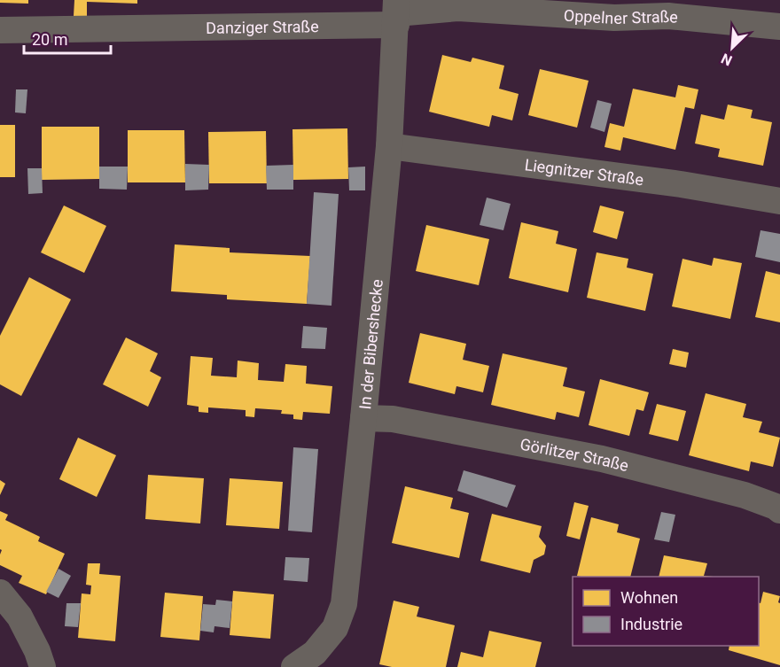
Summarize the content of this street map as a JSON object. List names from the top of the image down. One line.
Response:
{"streets":{"street":["Oppelner Straße","Danziger Straße","Liegnitzer Straße","In der Bibershecke","Görlitzer Straße"]},"crossings":[["Oppelner Straße","Danziger Straße"],["Oppelner Straße","In der Bibershecke"],["Danziger Straße","In der Bibershecke"],["Liegnitzer Straße","In der Bibershecke"],["In der Bibershecke","Görlitzer Straße"]],"legend":["Wohnen","Industrie"],"scale_bar":"20 m","north":"bottom left"}
